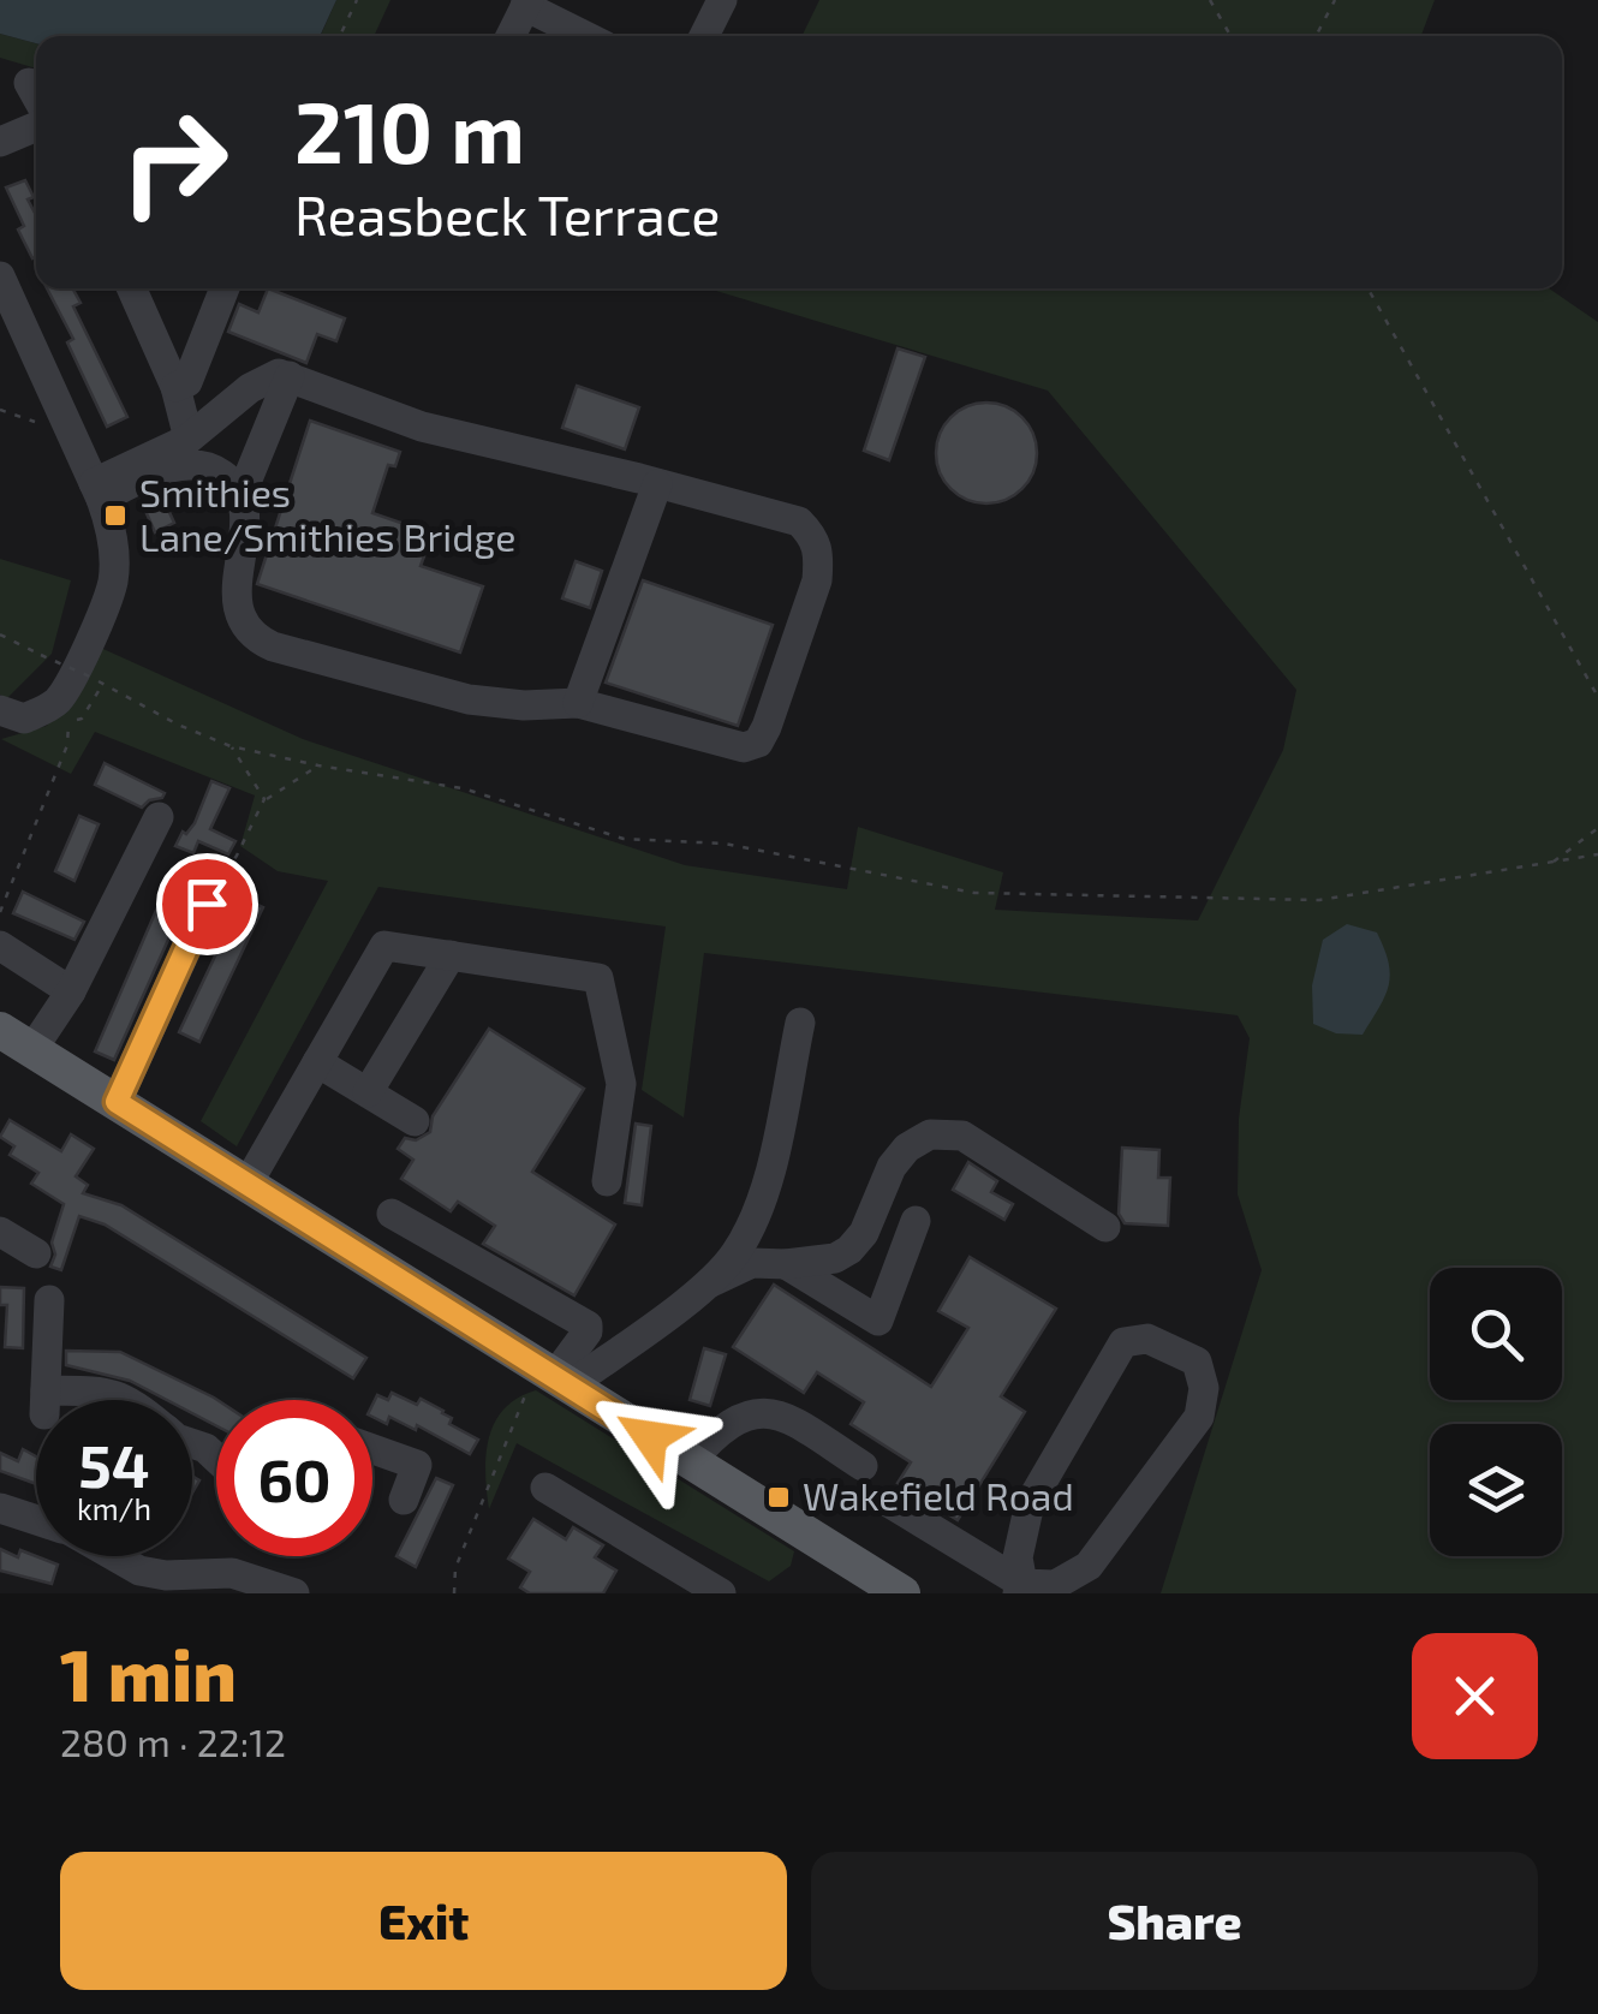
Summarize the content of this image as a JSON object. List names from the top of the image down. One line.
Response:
{"places":{"transit":["Smithies Lane/Smithies Bridge","Wakefield Road"]},"page":{"turn":["210 m","Reasbeck Terrace"],"speed":"54 km/h","limit":"60","heading":["1 min","280 m · 22:12"],"buttons":["Exit","Share"]}}
